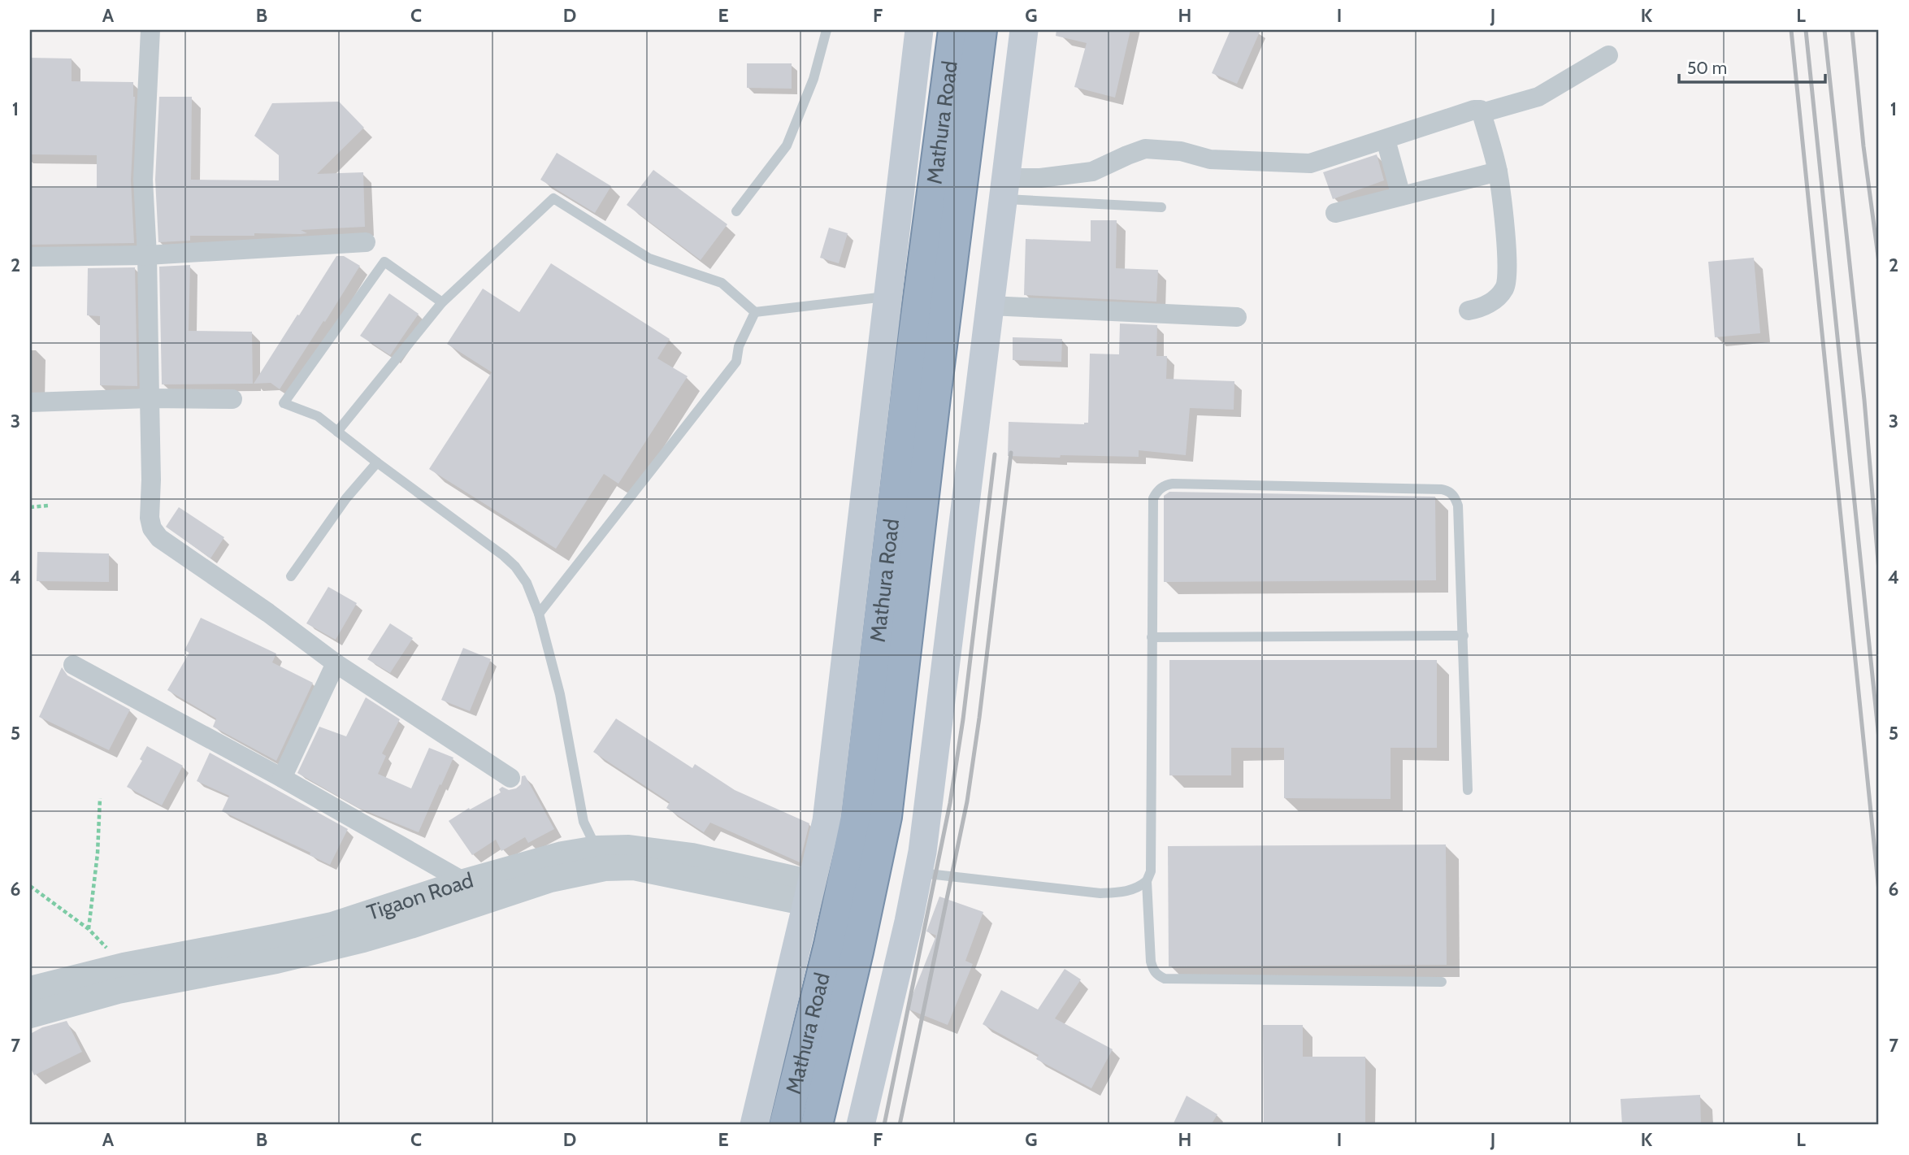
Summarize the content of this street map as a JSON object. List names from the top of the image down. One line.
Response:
{"streets":{"highway":["Mathura Road"],"street":["Tigaon Road"]},"scale_bar":"50 m","grid":{"columns":["A","B","C","D","E","F","G","H","I","J","K","L"],"rows":["1","2","3","4","5","6","7"]}}
